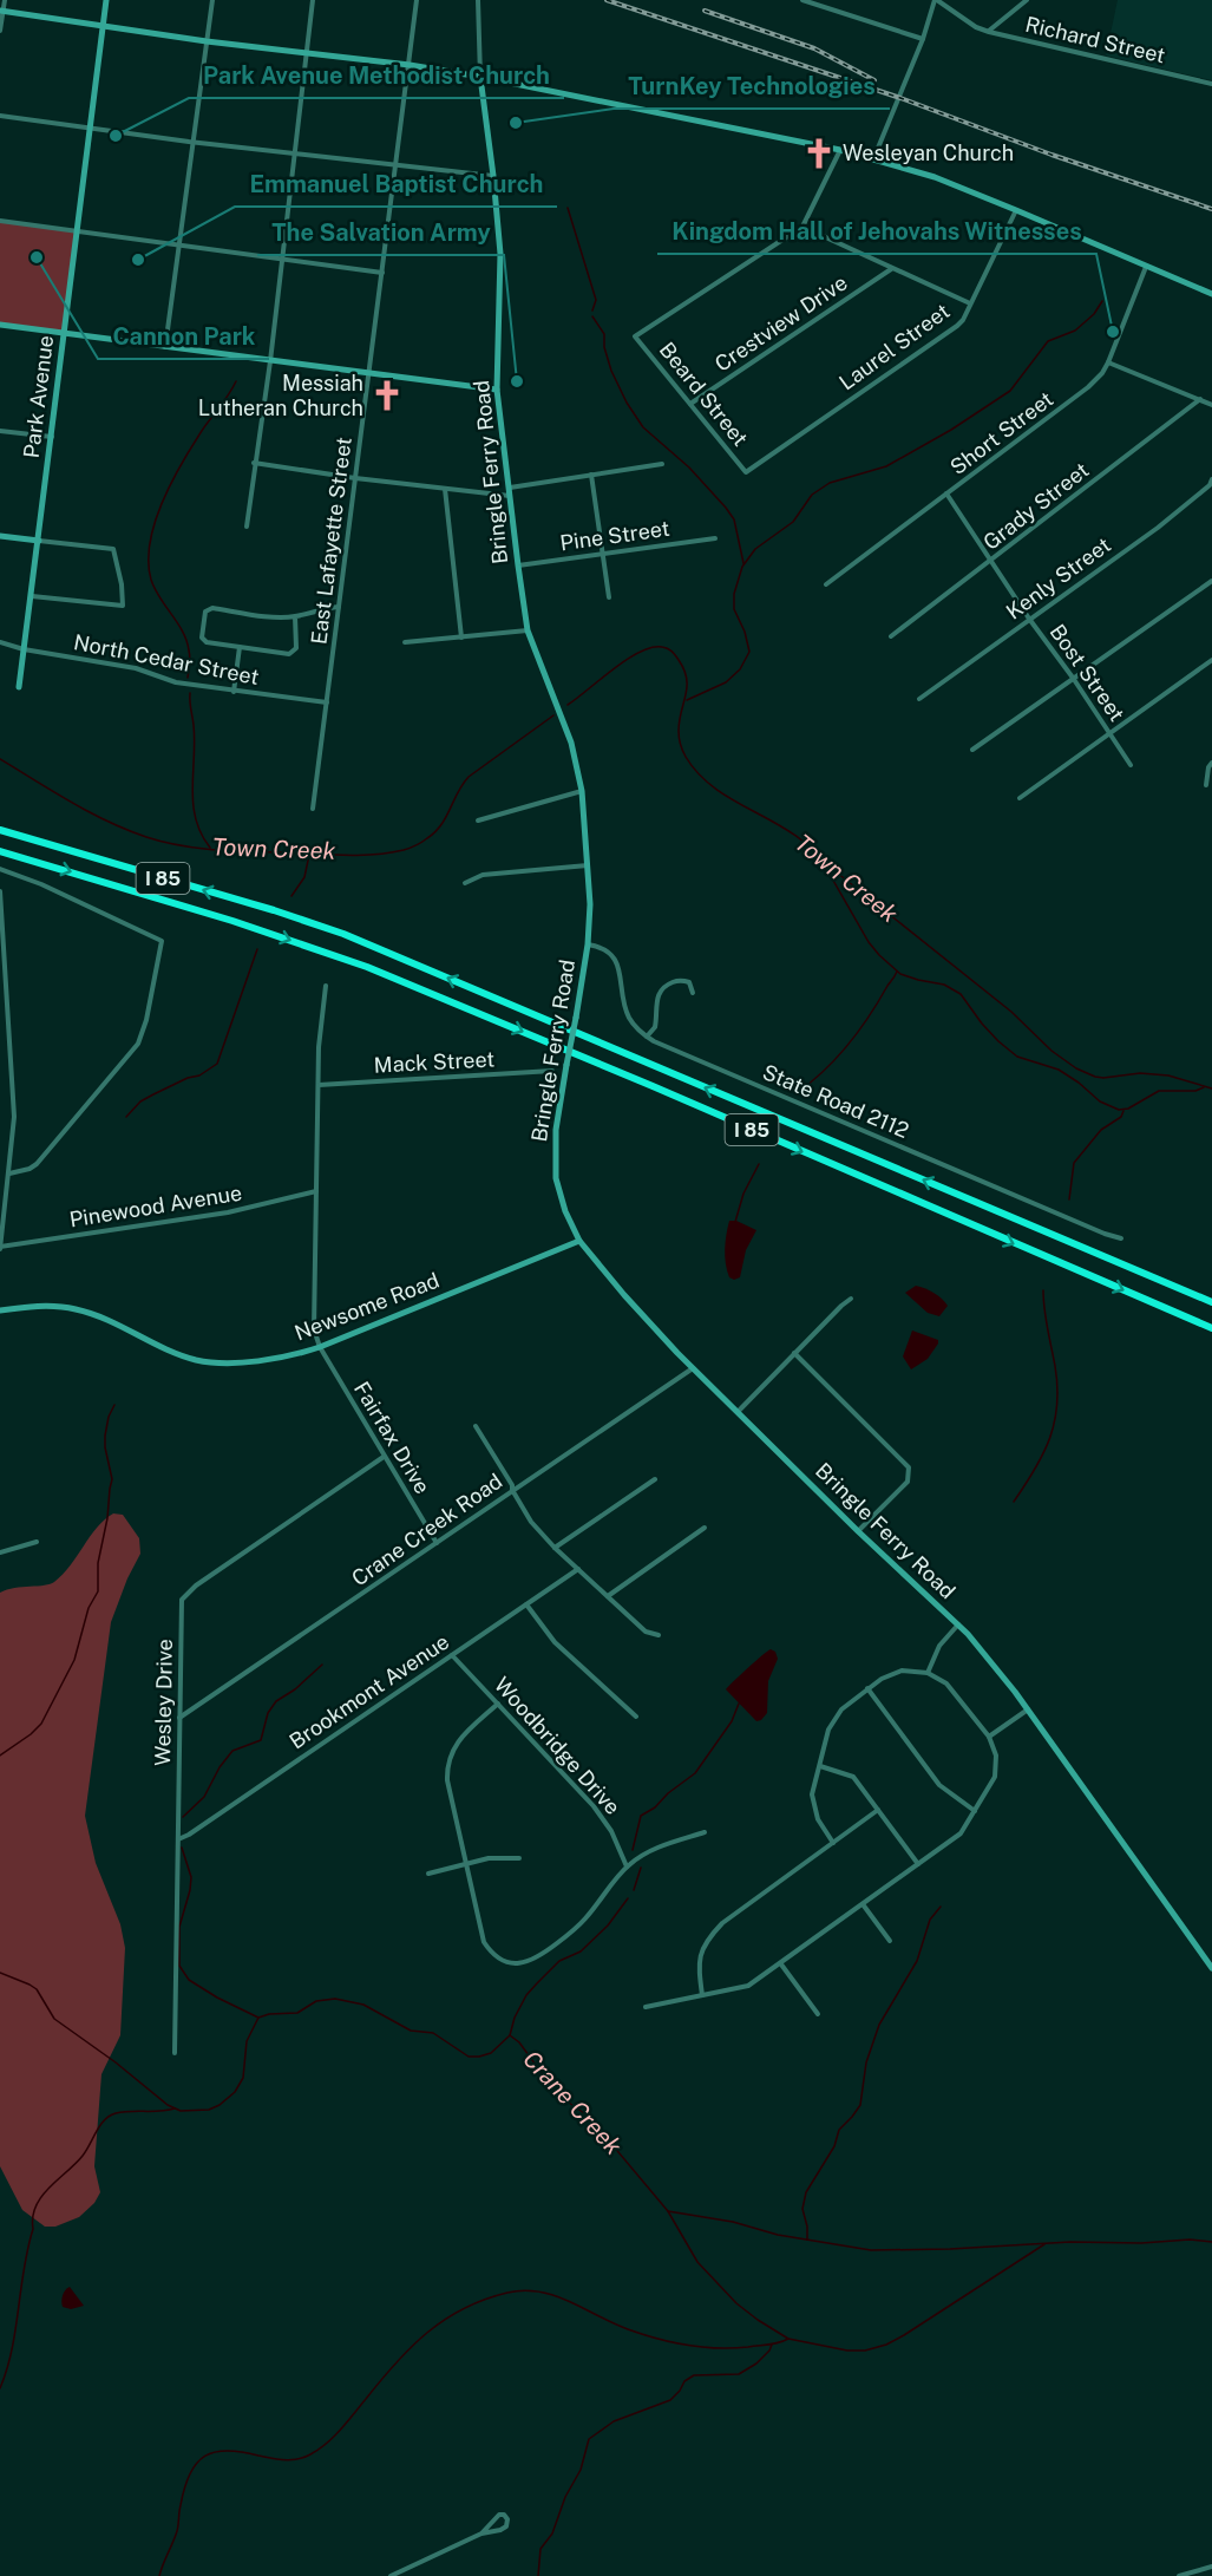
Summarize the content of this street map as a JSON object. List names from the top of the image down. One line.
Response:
{"streets":{"highway":["I 85"],"street":["Richard Street","Crestview Drive","Laurel Street","Beard Street","Park Avenue","Short Street","Bringle Ferry Road","Grady Street","Pine Street","East Lafayette Street","Kenly Street","North Cedar Street","Bost Street","Mack Street","State Road 2112","Pinewood Avenue","Newsome Road","Fairfax Drive","Crane Creek Road","Brookmont Avenue","Wesley Drive","Woodbridge Drive"]},"crossings":[["Crestview Drive","Beard Street"],["Laurel Street","Beard Street"],["Park Avenue","North Cedar Street"],["Short Street","Bost Street"],["Bringle Ferry Road","Pine Street"],["Bringle Ferry Road","Newsome Road"],["Bringle Ferry Road","Crane Creek Road"],["Grady Street","Bost Street"],["East Lafayette Street","North Cedar Street"],["Kenly Street","Bost Street"],["Newsome Road","Fairfax Drive"],["Fairfax Drive","Crane Creek Road"],["Fairfax Drive","Wesley Drive"],["Crane Creek Road","Wesley Drive"],["Brookmont Avenue","Wesley Drive"],["Brookmont Avenue","Woodbridge Drive"]],"water":["Town Creek","Crane Creek"],"places":{"other":["TurnKey Technologies","Park Avenue Methodist Church","Cannon Park","Emmanuel Baptist Church","Kingdom Hall of Jehovahs Witnesses","The Salvation Army"],"church":["Wesleyan Church","Messiah Lutheran Church"]}}
